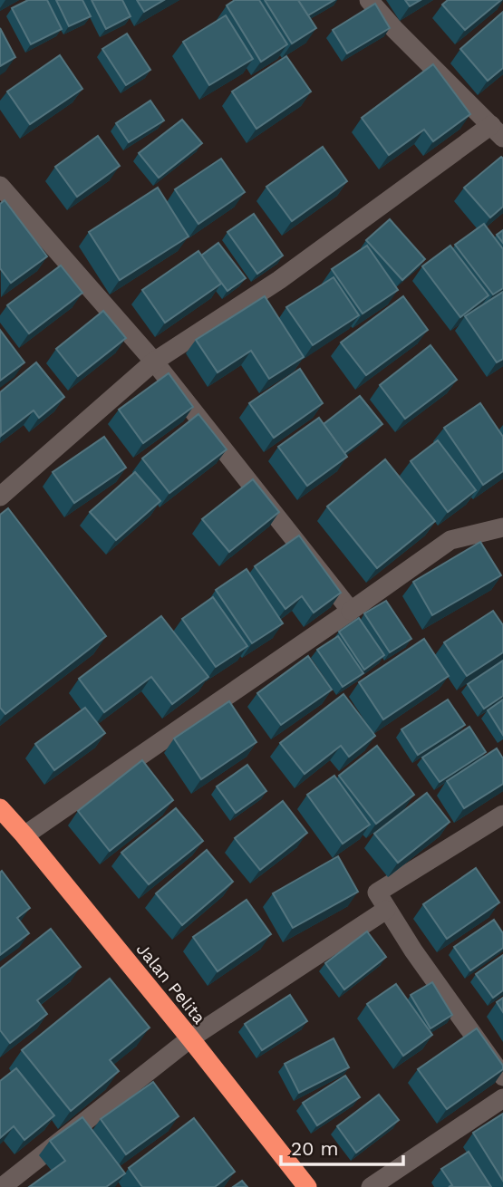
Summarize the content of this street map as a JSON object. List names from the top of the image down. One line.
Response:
{"streets":{"highway":["Jalan Pelita"]},"scale_bar":"20 m"}
